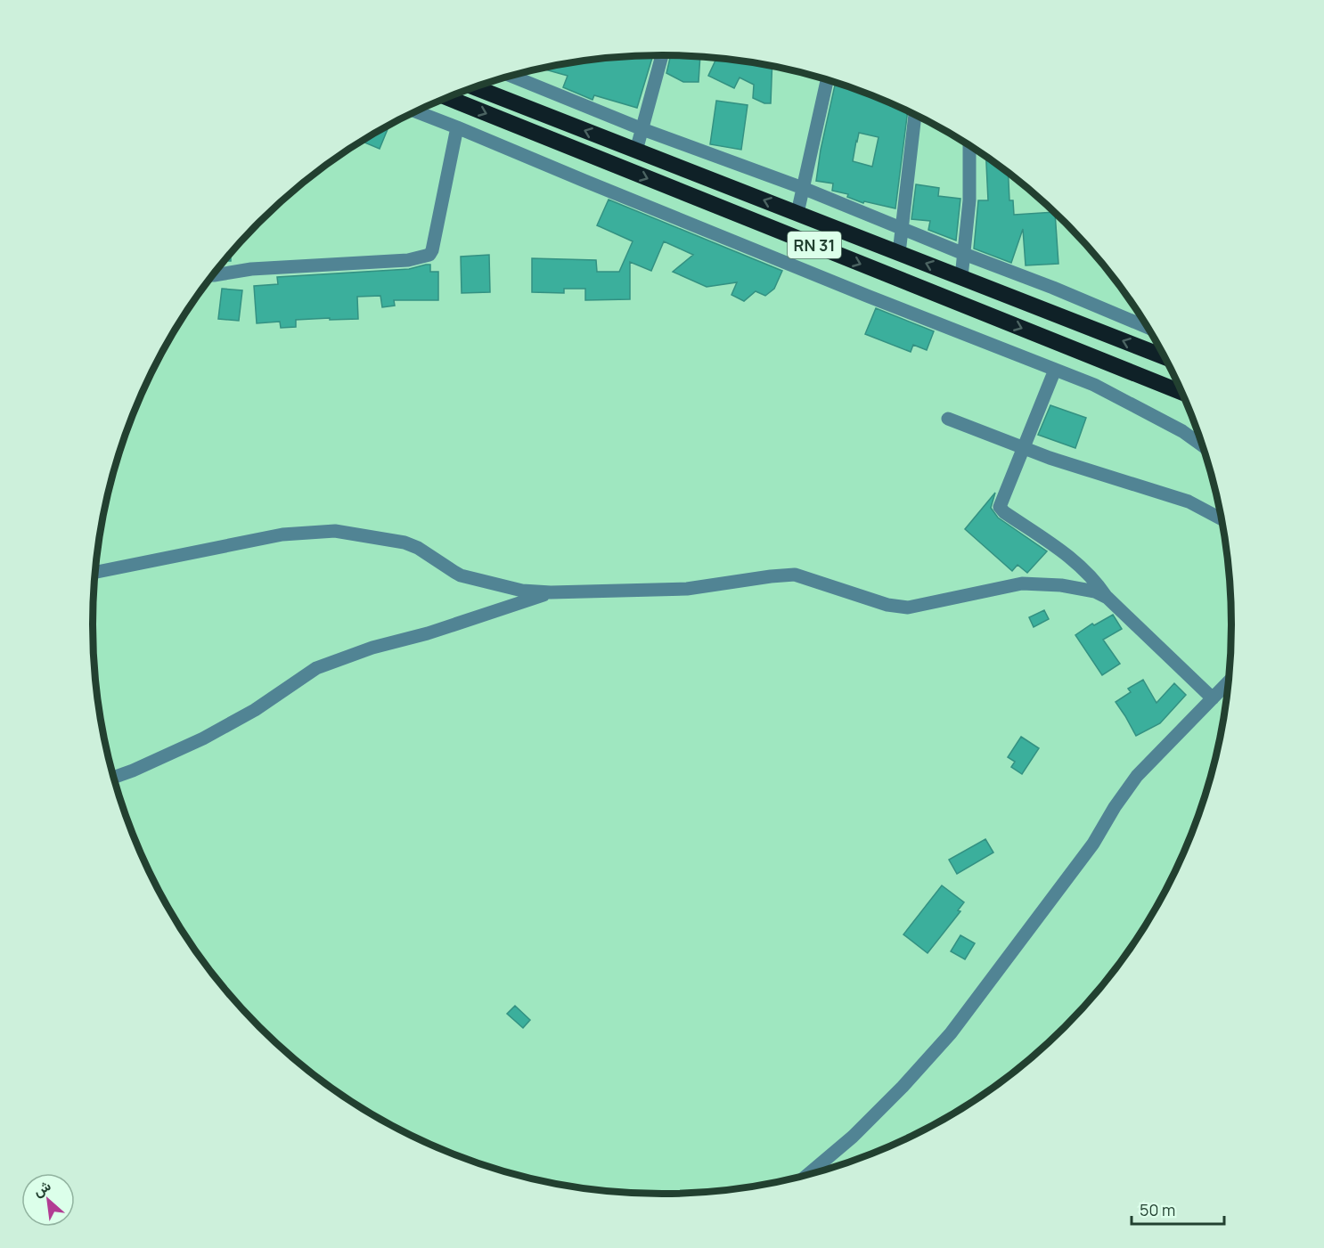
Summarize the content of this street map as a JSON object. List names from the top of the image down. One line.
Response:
{"streets":{"highway":["RN 31"]},"scale_bar":"50 m","north":"top left"}
